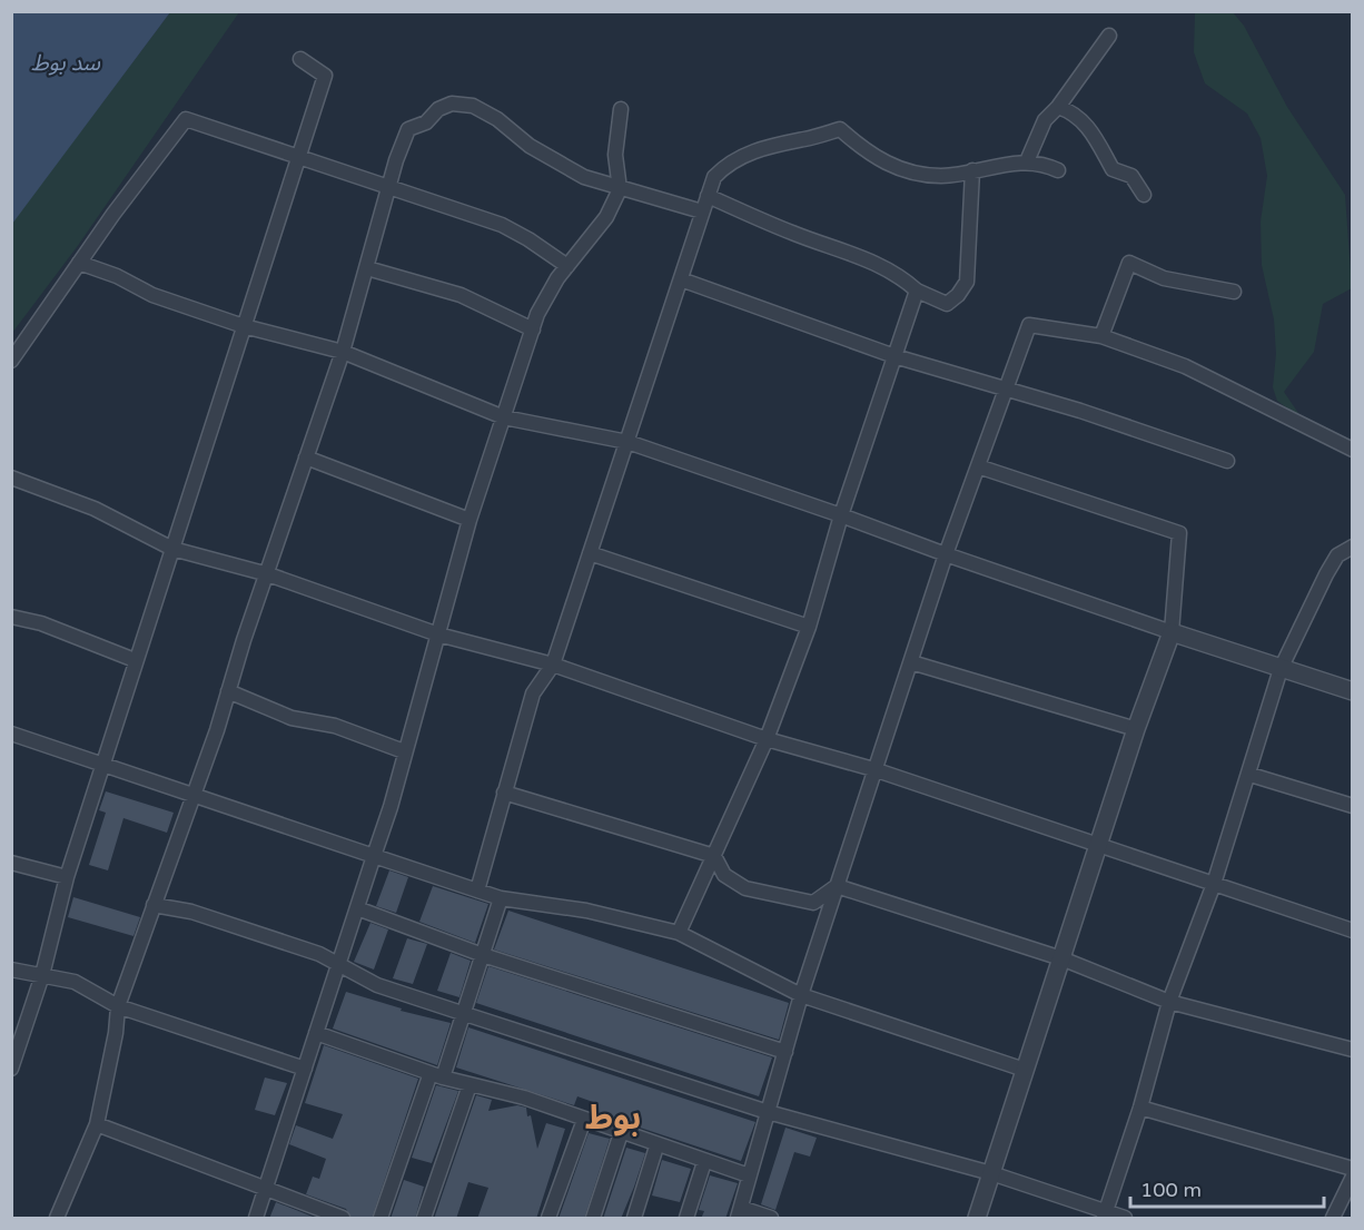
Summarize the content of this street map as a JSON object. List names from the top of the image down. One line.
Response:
{"districts":["بوط"],"water":["سد بوط"],"scale_bar":"100 m"}
